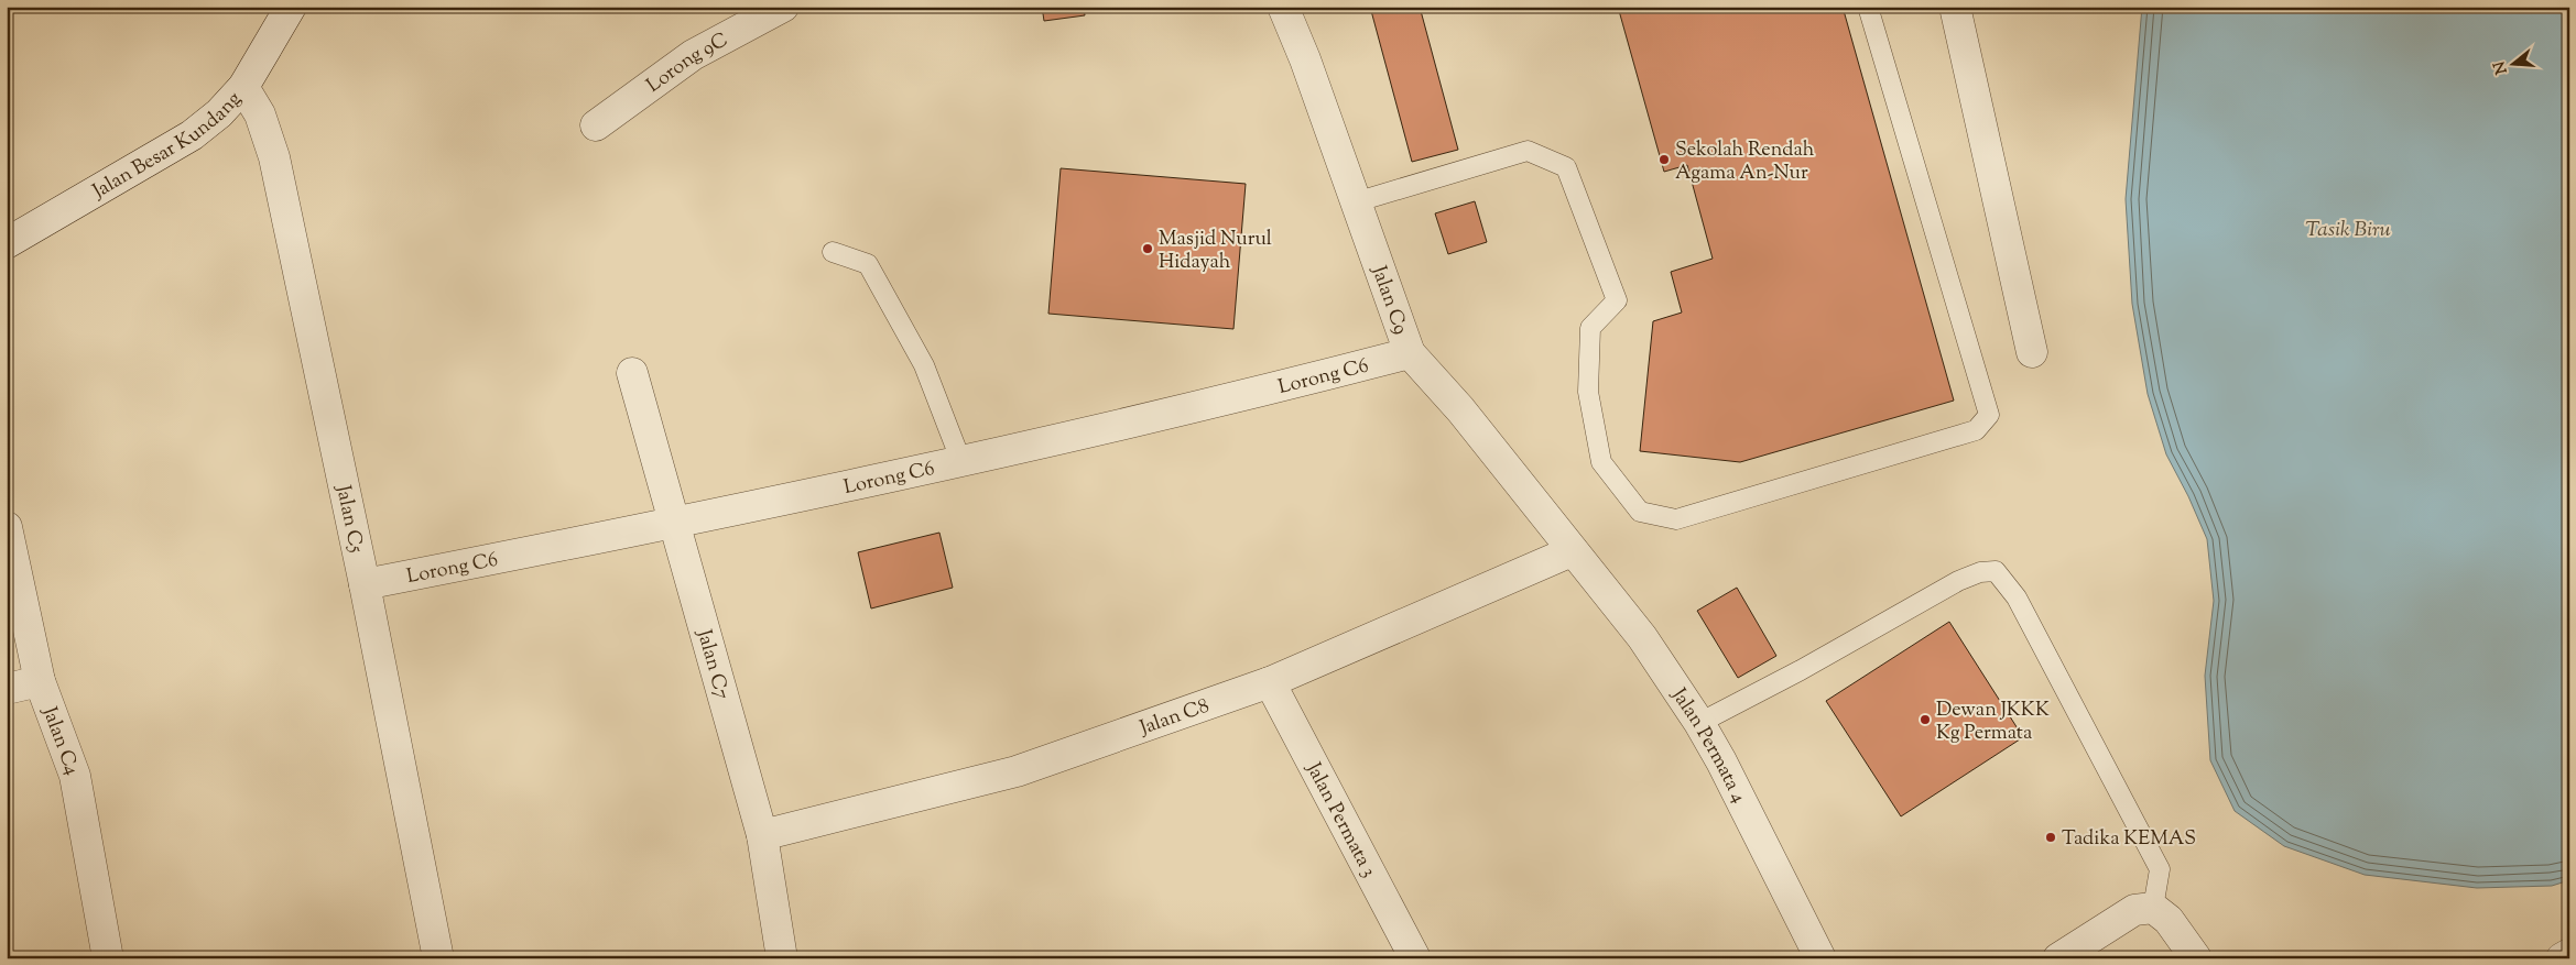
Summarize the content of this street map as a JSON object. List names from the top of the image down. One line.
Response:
{"streets":{"street":["Lorong 9C","Jalan Besar Kundang","Jalan C9","Lorong C6","Jalan C5","Jalan C7","Jalan C8","Jalan C4","Jalan Permata 4","Jalan Permata 3"]},"crossings":[["Jalan Besar Kundang","Jalan C5"],["Jalan C9","Lorong C6"],["Jalan C9","Jalan C8"],["Jalan C9","Jalan Permata 4"],["Lorong C6","Jalan C5"],["Lorong C6","Jalan C7"],["Jalan C7","Jalan C8"],["Jalan C8","Jalan Permata 4"],["Jalan C8","Jalan Permata 3"]],"water":["Tasik Biru"],"places":["Sekolah Rendah Agama An-Nur","Masjid Nurul Hidayah","Dewan JKKK Kg Permata","Tadika KEMAS"],"north":"left"}
